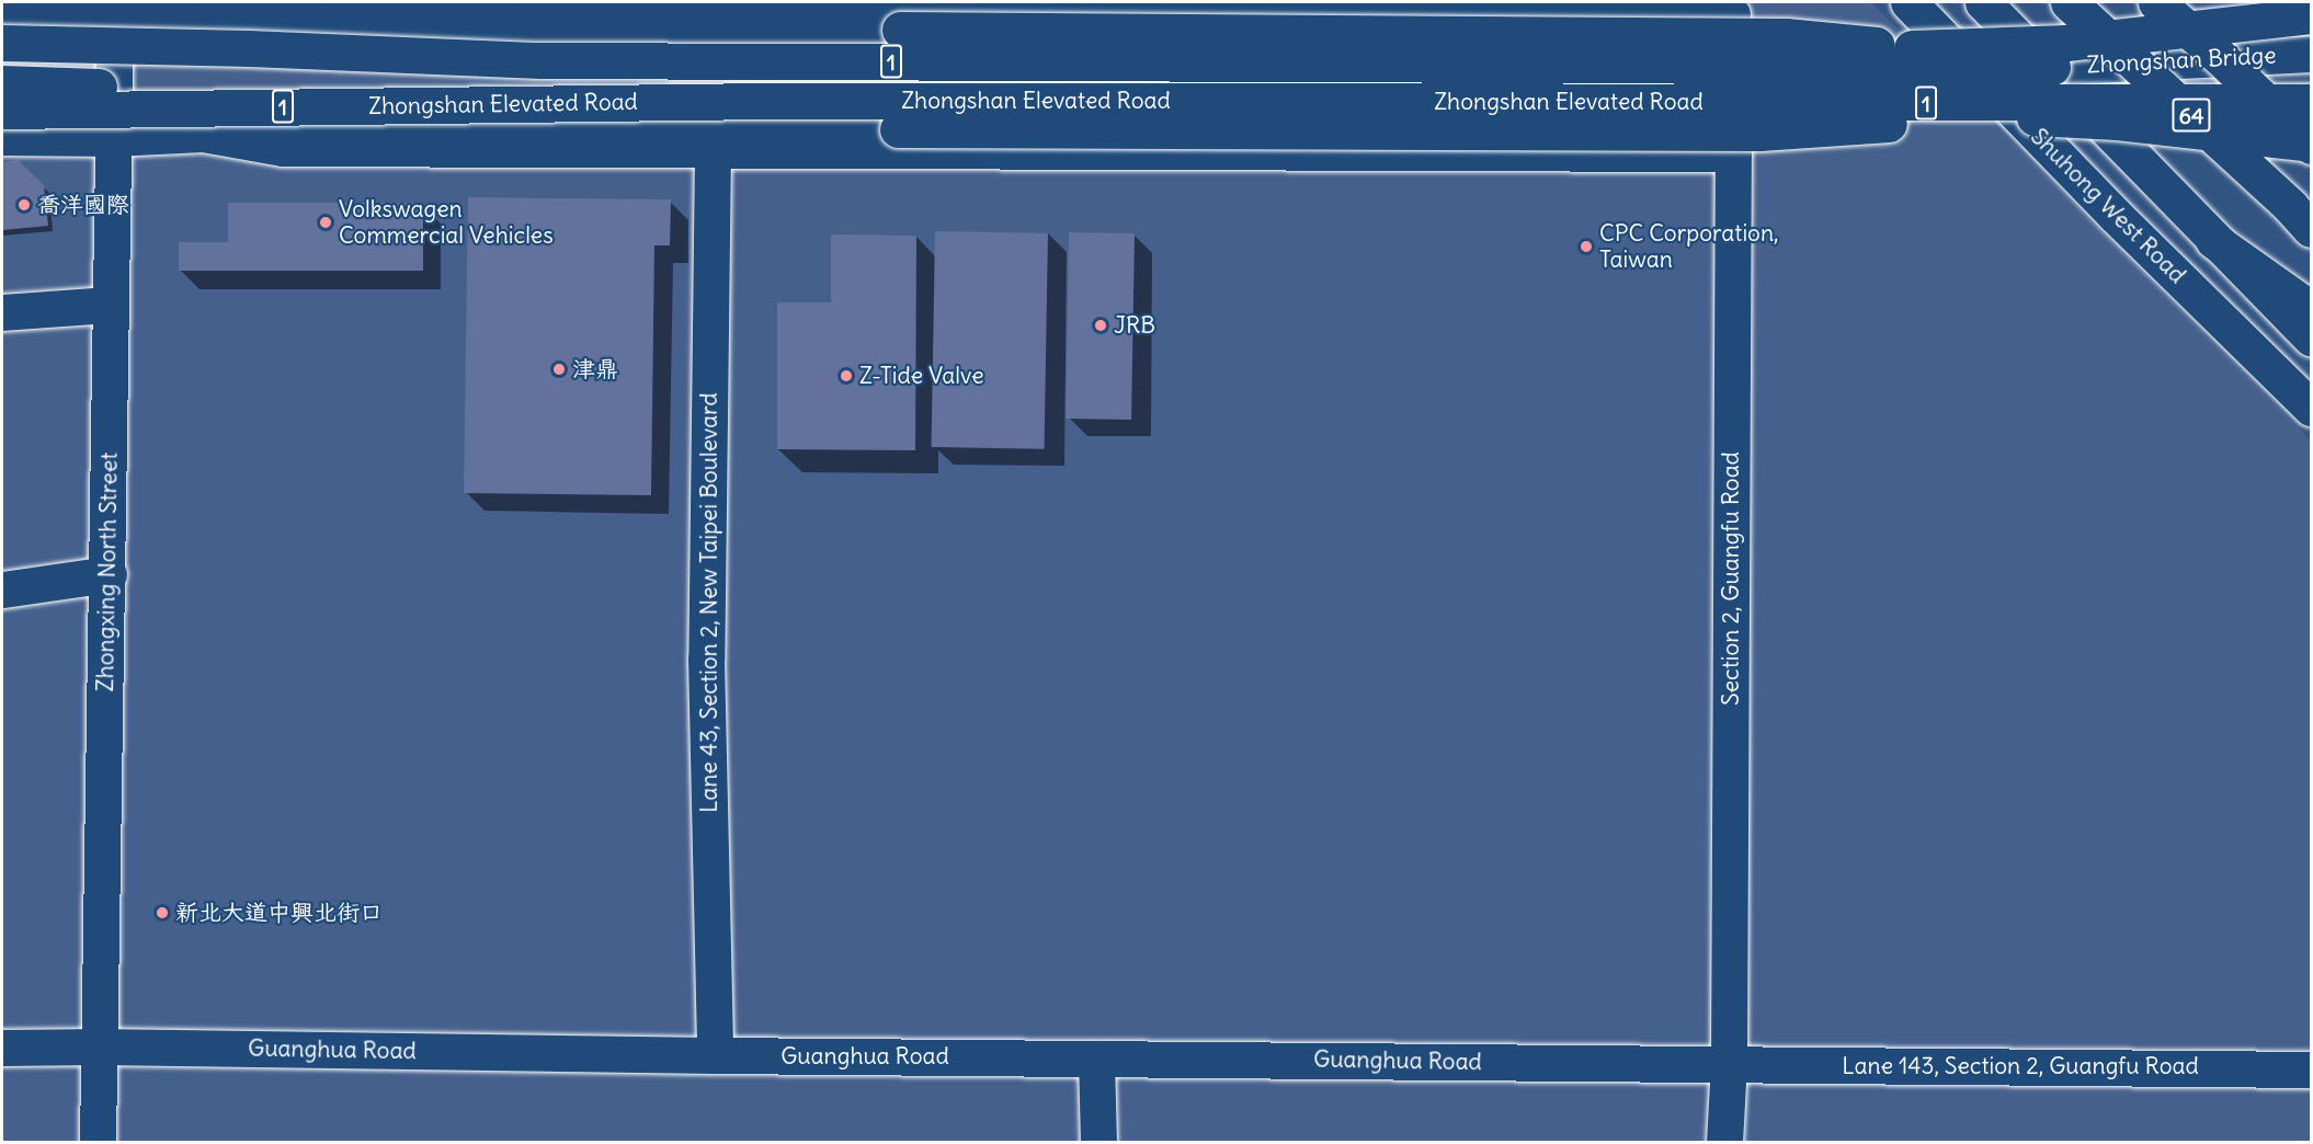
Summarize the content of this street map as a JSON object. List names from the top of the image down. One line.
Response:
{"streets":{"main road":["Zhongshan Bridge","1","Zhongshan Elevated Road","64","Shuhong West Road","Zhongxing North Street","Section 2, Guangfu Road","Lane 43, Section 2, New Taipei Boulevard","Guanghua Road","Lane 143, Section 2, Guangfu Road"]},"crossings":[["Zhongshan Bridge","Zhongshan Elevated Road"],["1","Zhongxing North Street"],["1","Section 2, Guangfu Road"],["1","Lane 43, Section 2, New Taipei Boulevard"],["Zhongxing North Street","Guanghua Road"],["Section 2, Guangfu Road","Guanghua Road"],["Section 2, Guangfu Road","Lane 143, Section 2, Guangfu Road"],["Lane 43, Section 2, New Taipei Boulevard","Guanghua Road"],["Guanghua Road","Lane 143, Section 2, Guangfu Road"]],"places":["喬洋國際","Volkswagen Commercial Vehicles","CPC Corporation, Taiwan","JRB","津鼎","Z-Tide Valve","新北大道中興北街口"]}
